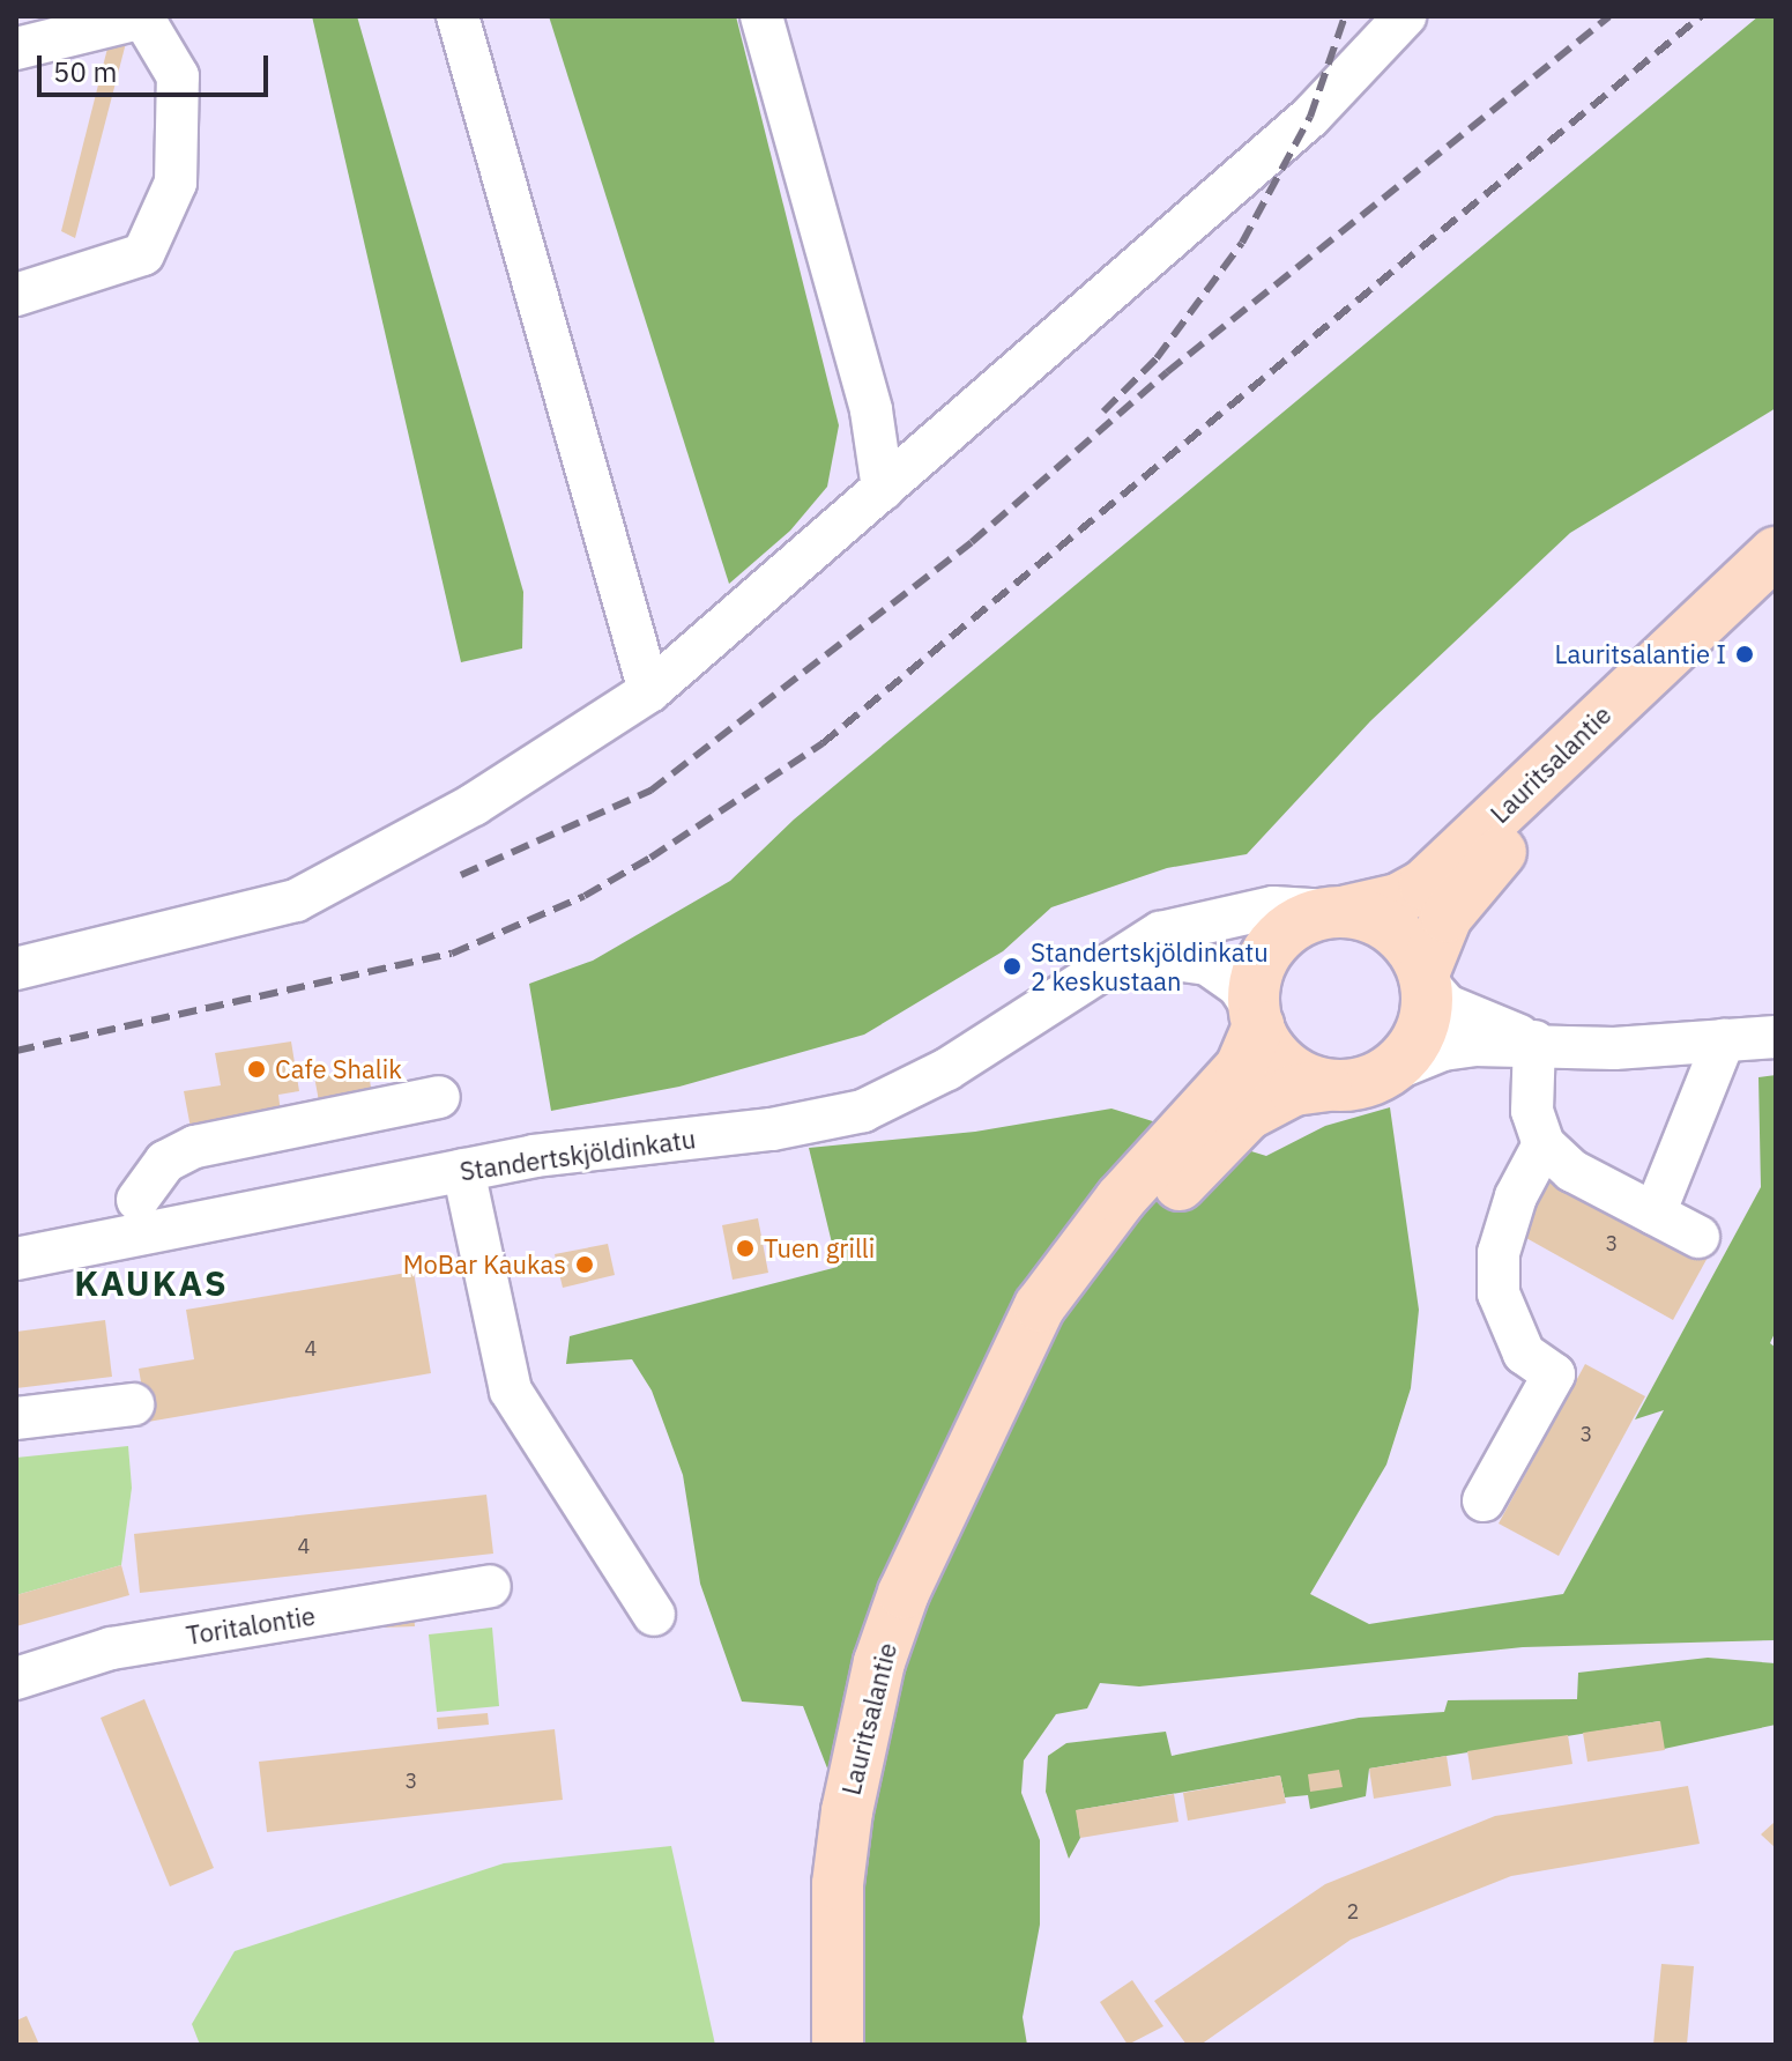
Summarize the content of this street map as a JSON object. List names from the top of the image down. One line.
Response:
{"streets":{"main road":["Lauritsalantie"],"street":["Standertskjöldinkatu","Toritalontie"]},"crossings":[["Lauritsalantie","Standertskjöldinkatu"]],"districts":["KAUKAS"],"places":["Lauritsalantie I","Standertskjöldinkatu 2 keskustaan","Cafe Shalik","Tuen grilli","MoBar Kaukas"],"house_numbers":["3","4","3","4","3","2"],"scale_bar":"50 m"}
